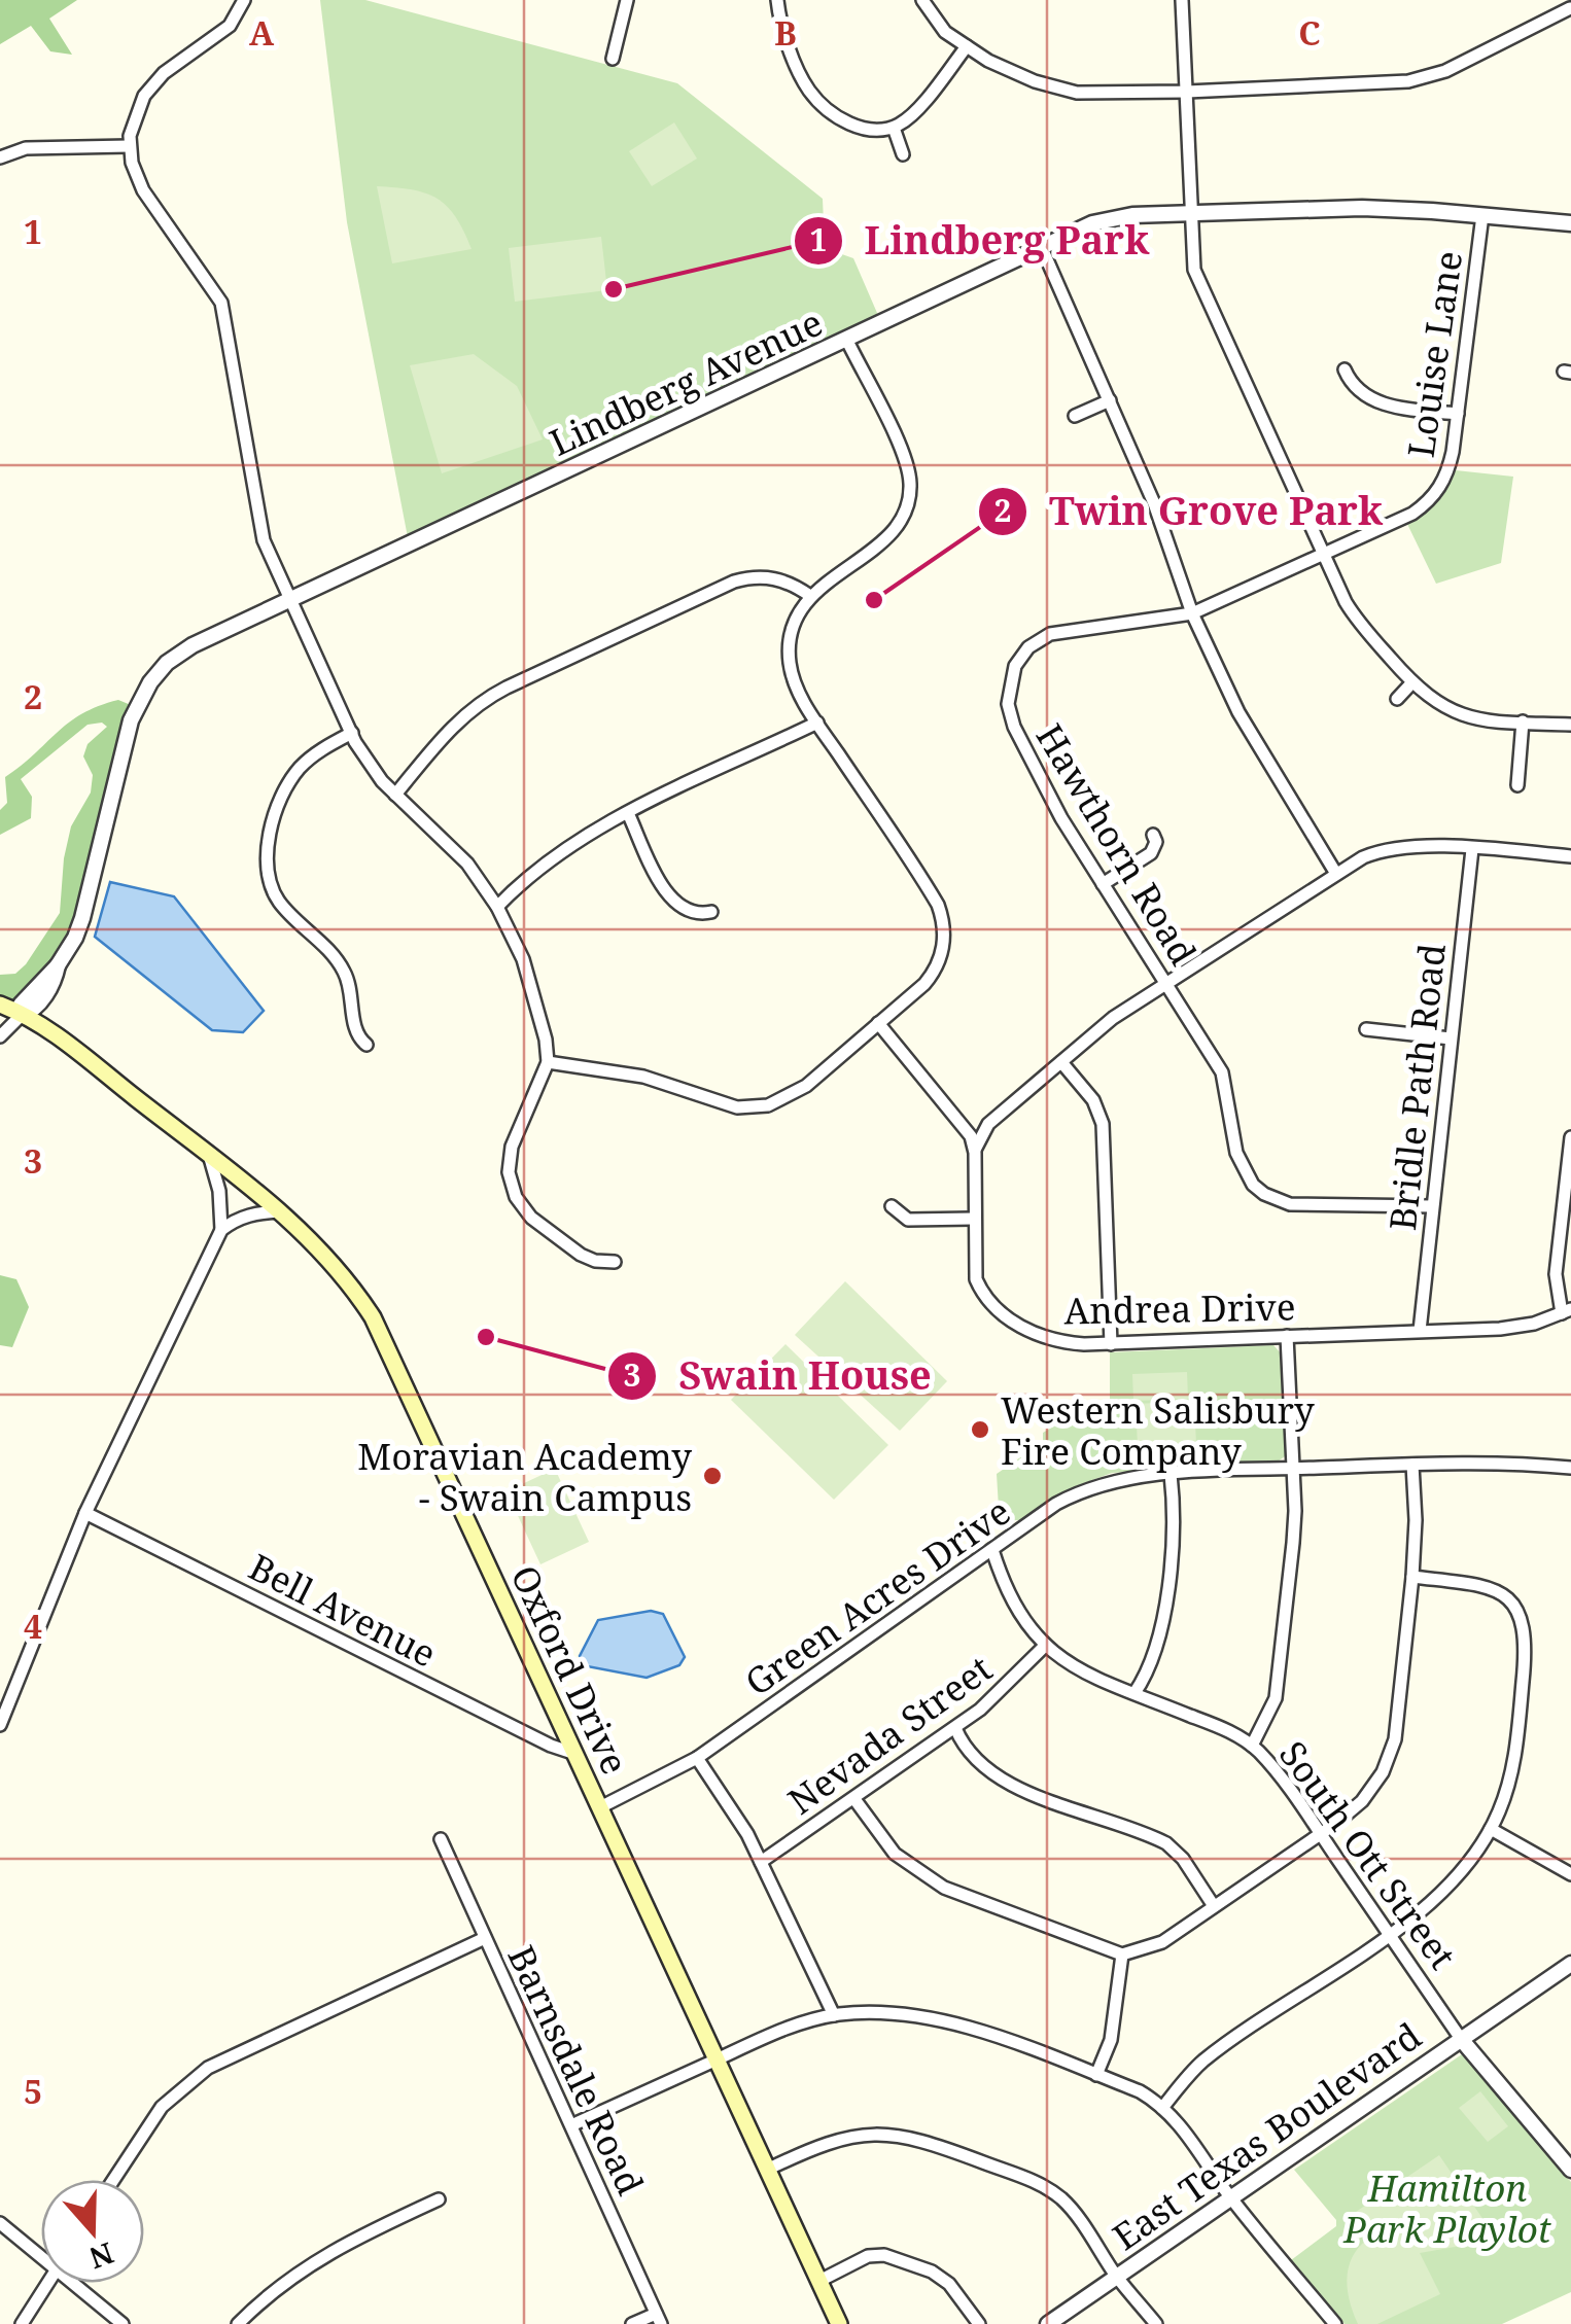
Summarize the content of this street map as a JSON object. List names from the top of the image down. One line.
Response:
{"streets":{"main road":["Oxford Drive"],"street":["Louise Lane","Lindberg Avenue","Hawthorn Road","Bridle Path Road","Andrea Drive","Green Acres Drive","Bell Avenue","Nevada Street","South Ott Street","Barnsdale Road","East Texas Boulevard"]},"crossings":[["Louise Lane","Lindberg Avenue"],["Louise Lane","Hawthorn Road"],["Lindberg Avenue","Oxford Drive"],["Hawthorn Road","Bridle Path Road"],["Bridle Path Road","Andrea Drive"],["Green Acres Drive","Oxford Drive"],["Green Acres Drive","South Ott Street"],["Bell Avenue","Oxford Drive"],["Nevada Street","South Ott Street"],["South Ott Street","East Texas Boulevard"]],"parks":["Hamilton Park Playlot"],"places":["Lindberg Park","Twin Grove Park","Swain House","Western Salisbury Fire Company","Moravian Academy - Swain Campus"],"north":"bottom","grid":{"columns":["A","B","C"],"rows":["1","2","3","4","5"]}}
